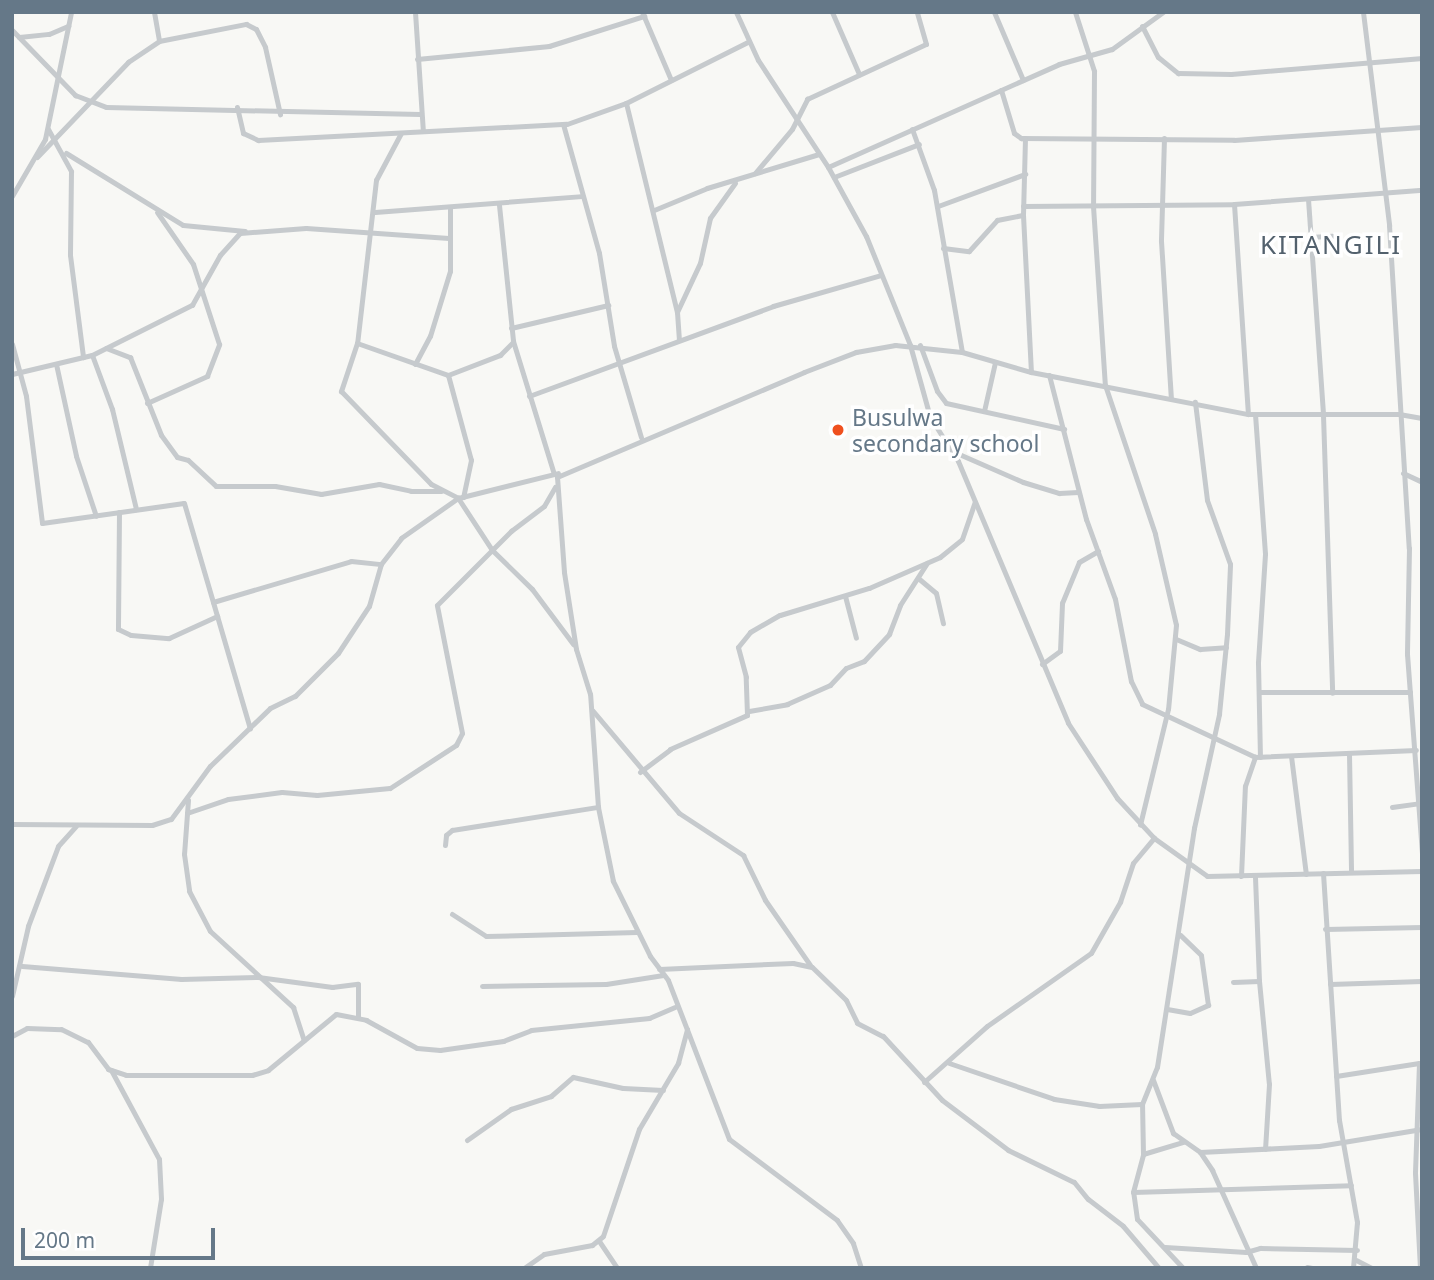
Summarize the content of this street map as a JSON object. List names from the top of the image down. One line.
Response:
{"districts":["KITANGILI"],"places":["Busulwa secondary school"],"scale_bar":"200 m"}
